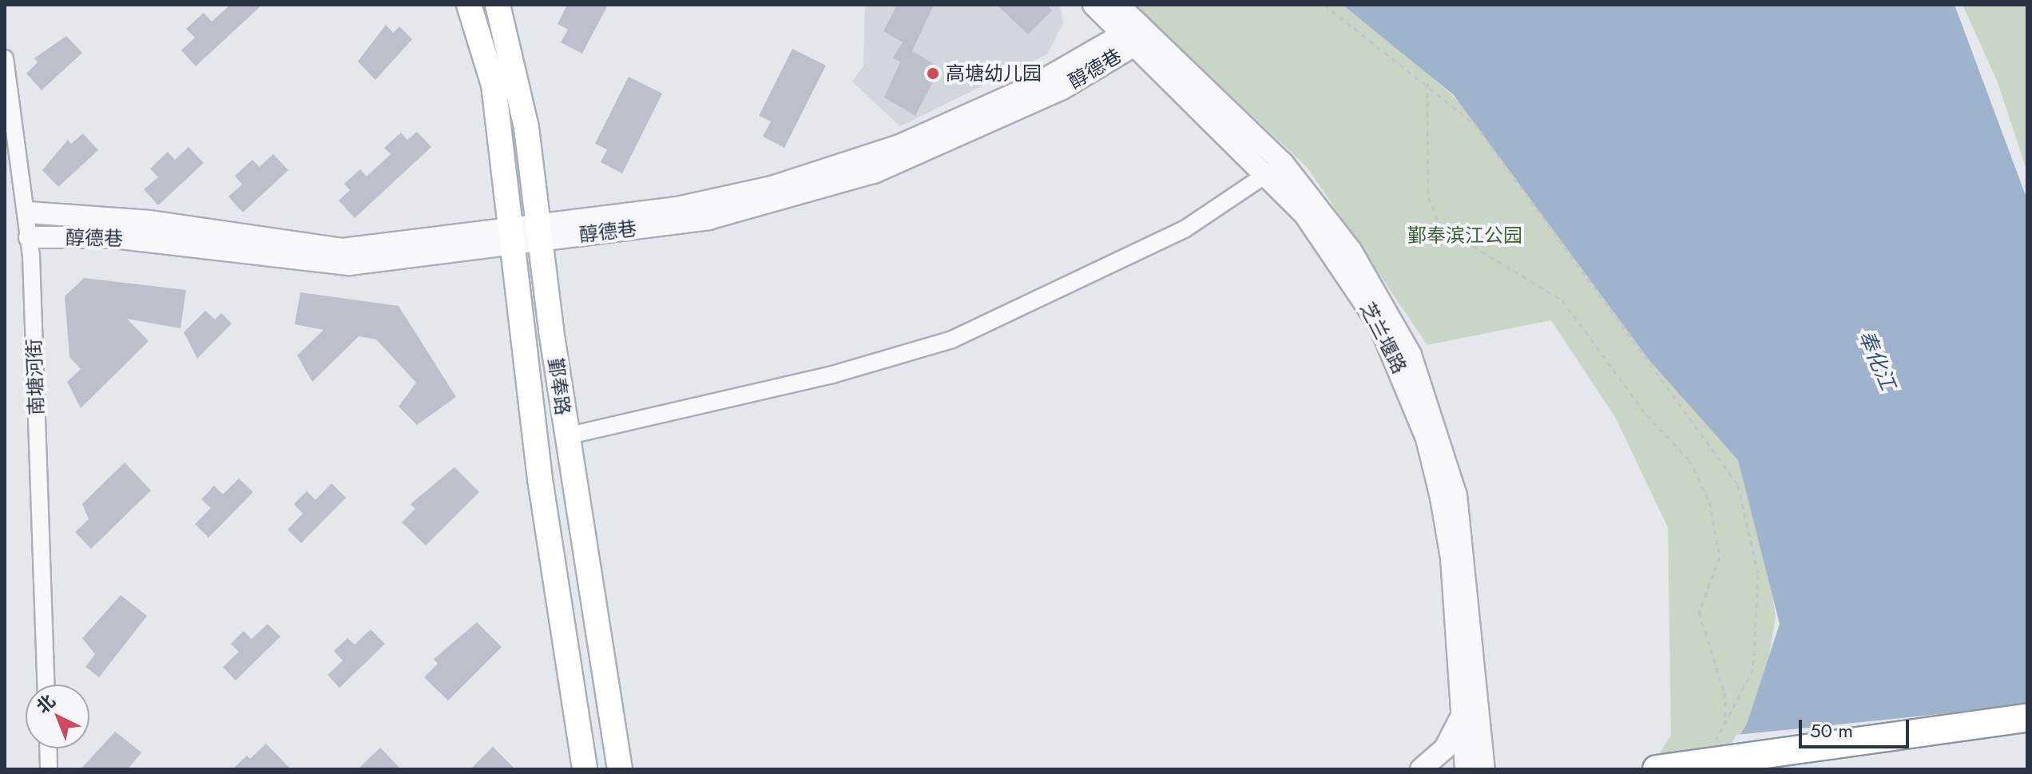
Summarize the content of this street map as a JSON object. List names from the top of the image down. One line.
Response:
{"streets":{"main road":["鄞奉路"],"street":["醇德巷","芝兰堰路","南塘河街"]},"crossings":[["醇德巷","芝兰堰路"],["醇德巷","南塘河街"],["醇德巷","鄞奉路"]],"water":["奉化江"],"parks":["鄞奉滨江公园"],"places":["高塘幼儿园"],"scale_bar":"50 m","north":"top left"}
